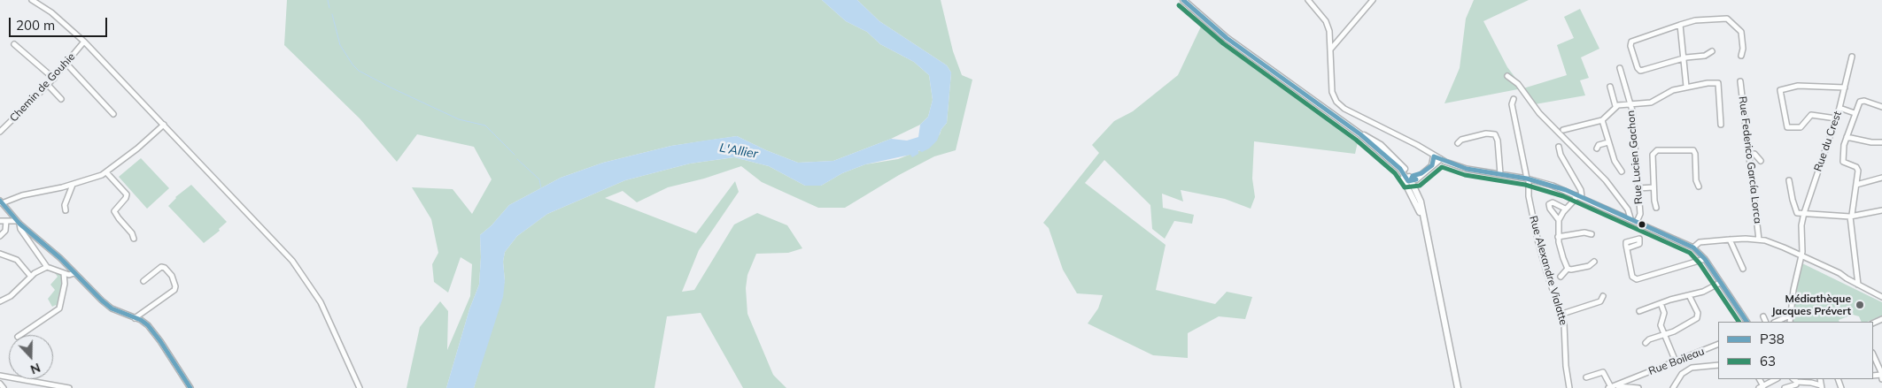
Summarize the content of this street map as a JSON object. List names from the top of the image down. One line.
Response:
{"streets":{"street":["Chemin de Gouhie","Rue du Crest","Rue Lucien Gachon","Rue Federico García Lorca","Rue Alexandre Vialatte","Rue Boileau"]},"water":["L'Allier"],"places":["Médiathèque Jacques Prévert"],"lines":["transit line P38","transit line 63"],"legend":["P38","63"],"scale_bar":"200 m","north":"bottom"}
